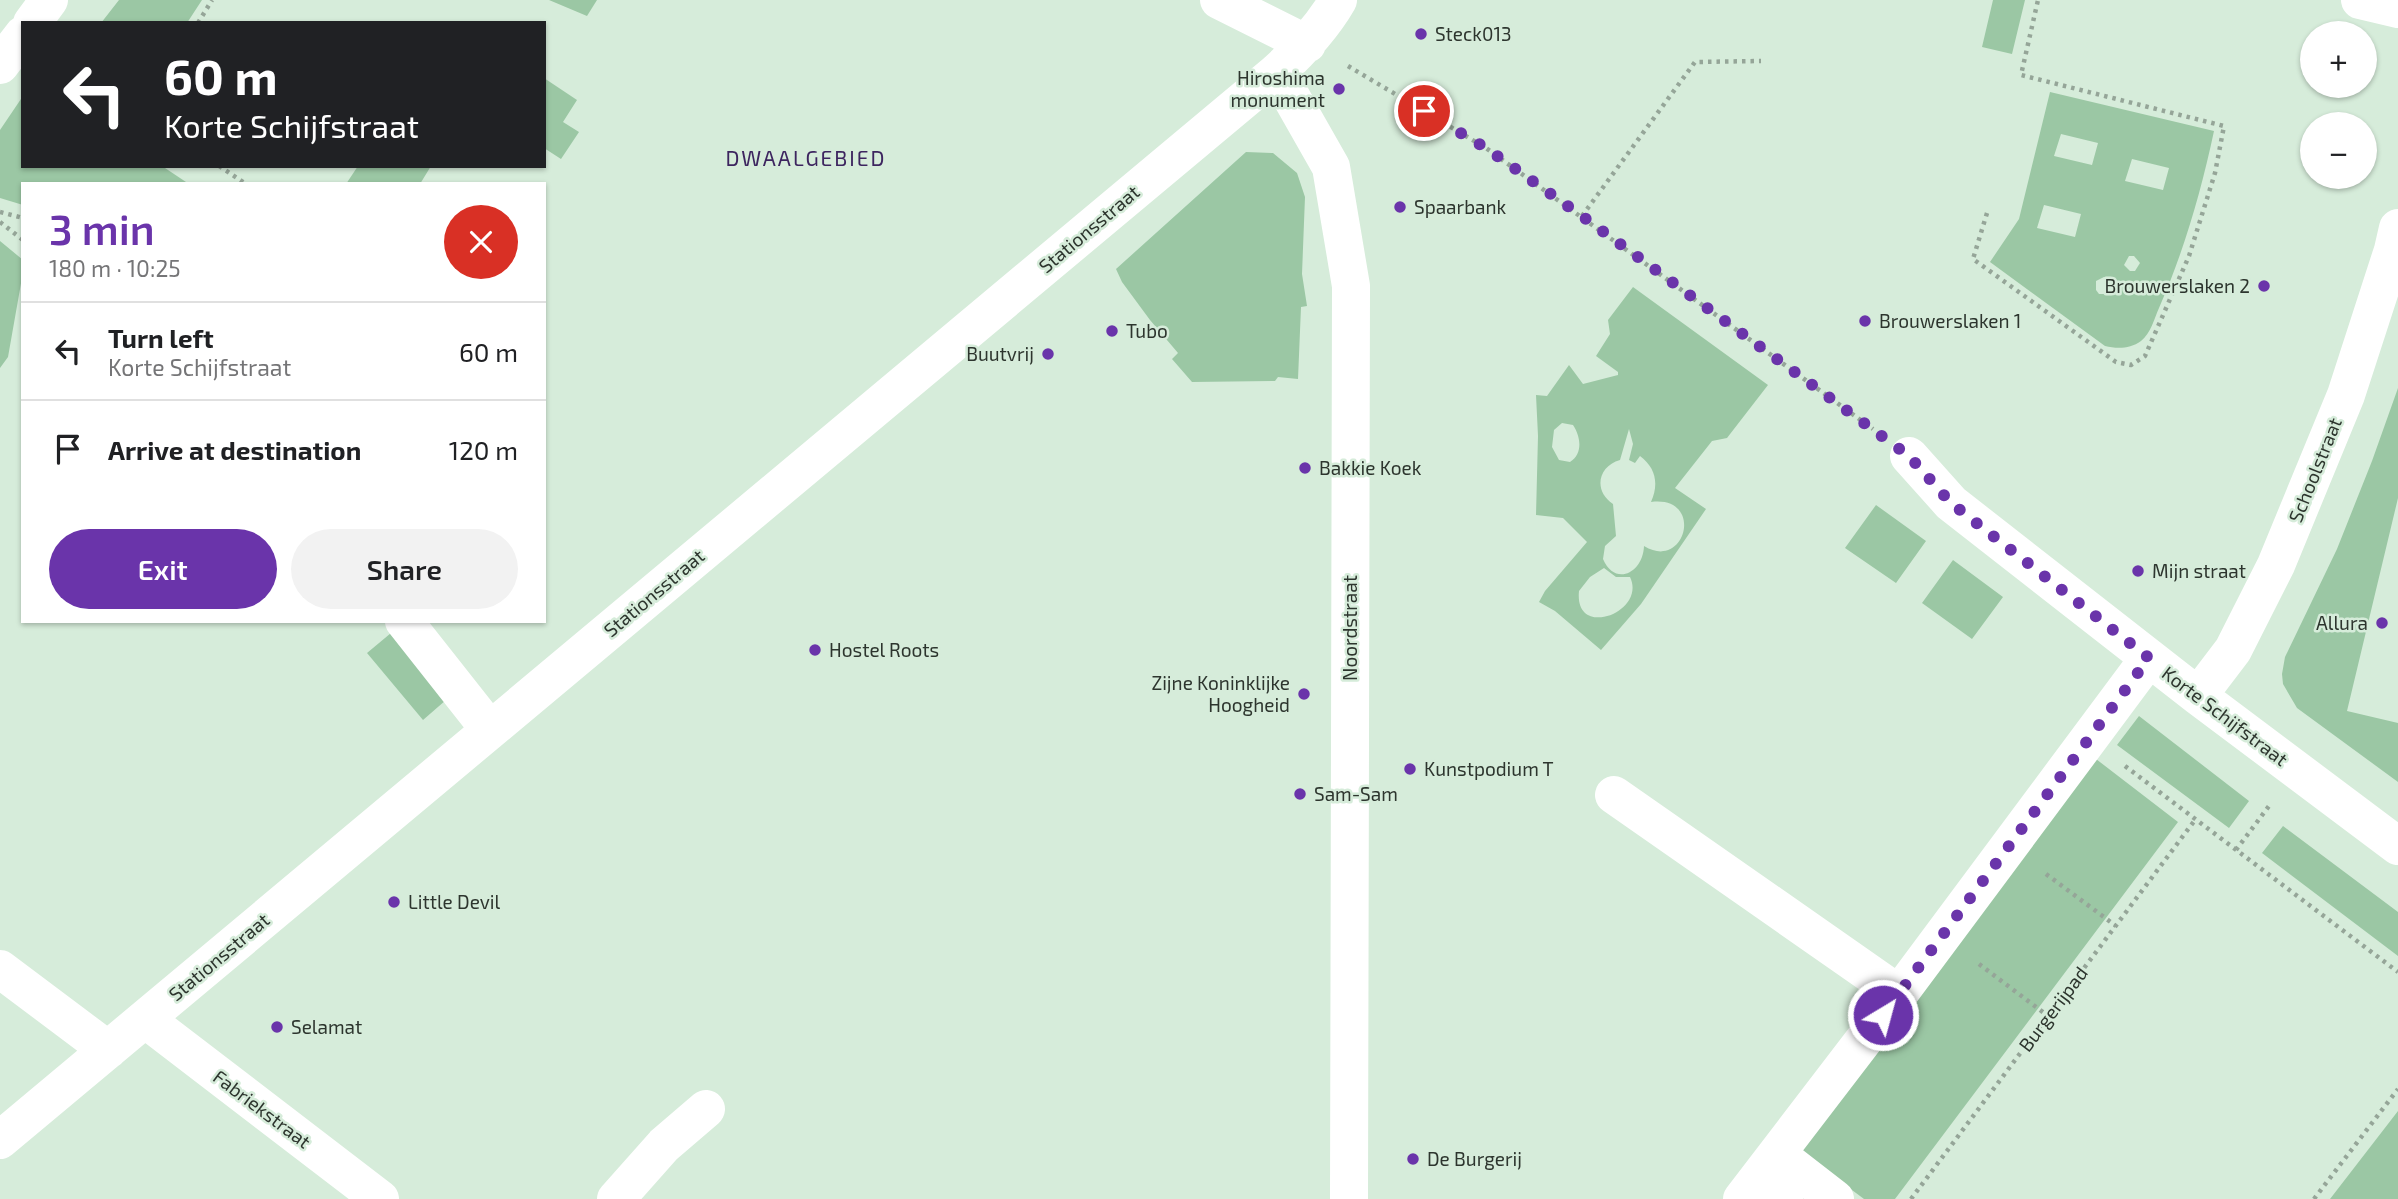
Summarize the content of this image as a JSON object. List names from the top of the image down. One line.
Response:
{"streets":{"street":["Stationsstraat","Schoolstraat","Noordstraat","Korte Schijfstraat","Fabriekstraat"],"path":["Burgerijpad"]},"crossings":[["Stationsstraat","Noordstraat"],["Stationsstraat","Fabriekstraat"],["Schoolstraat","Korte Schijfstraat"]],"districts":["DWAALGEBIED"],"places":["Steck013","Hiroshima monument","Spaarbank","Brouwerslaken 2","Brouwerslaken 1","Tubo","Buutvrij","Bakkie Koek","Mijn straat","Allura","Hostel Roots","Zijne Koninklijke Hoogheid","Kunstpodium T","Sam-Sam","Little Devil","Selamat","De Burgerij"],"page":{"map_buttons":["+","−"],"turn":["60 m","Korte Schijfstraat"],"heading":["3 min","180 m · 10:25"],"list":[{"name":"Turn left","note":"Korte Schijfstraat","value":"60 m"},{"name":"Arrive at destination","value":"120 m"}],"buttons":["Exit","Share"]}}
